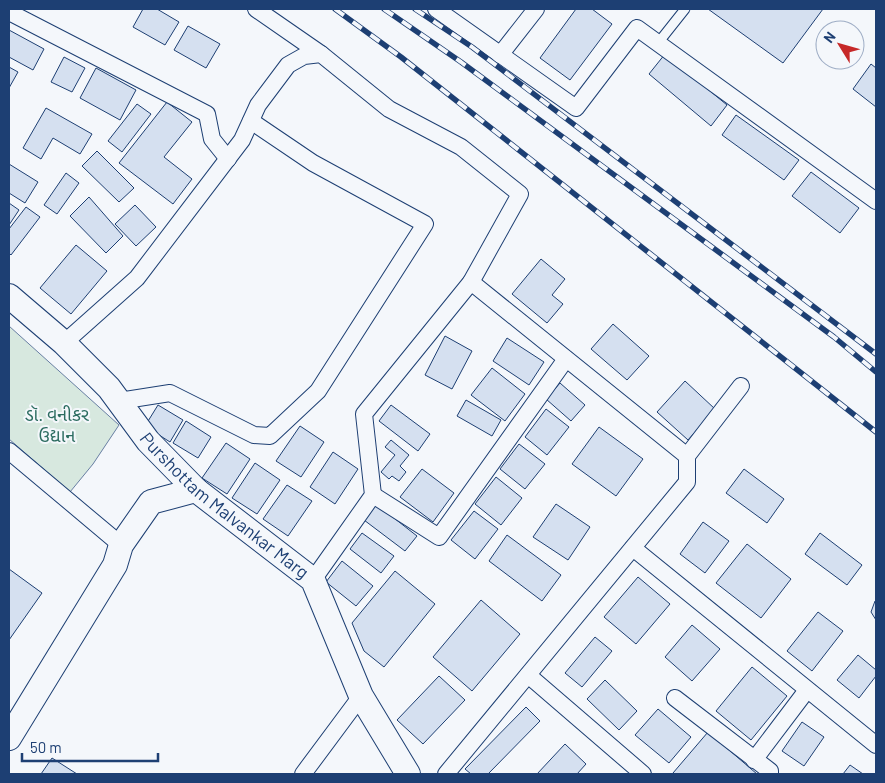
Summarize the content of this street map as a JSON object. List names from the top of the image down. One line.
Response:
{"streets":{"street":["Purshottam Malvankar Marg"]},"parks":["ડૉ. વનીકર ઉદ્યાન"],"scale_bar":"50 m","north":"top left"}
